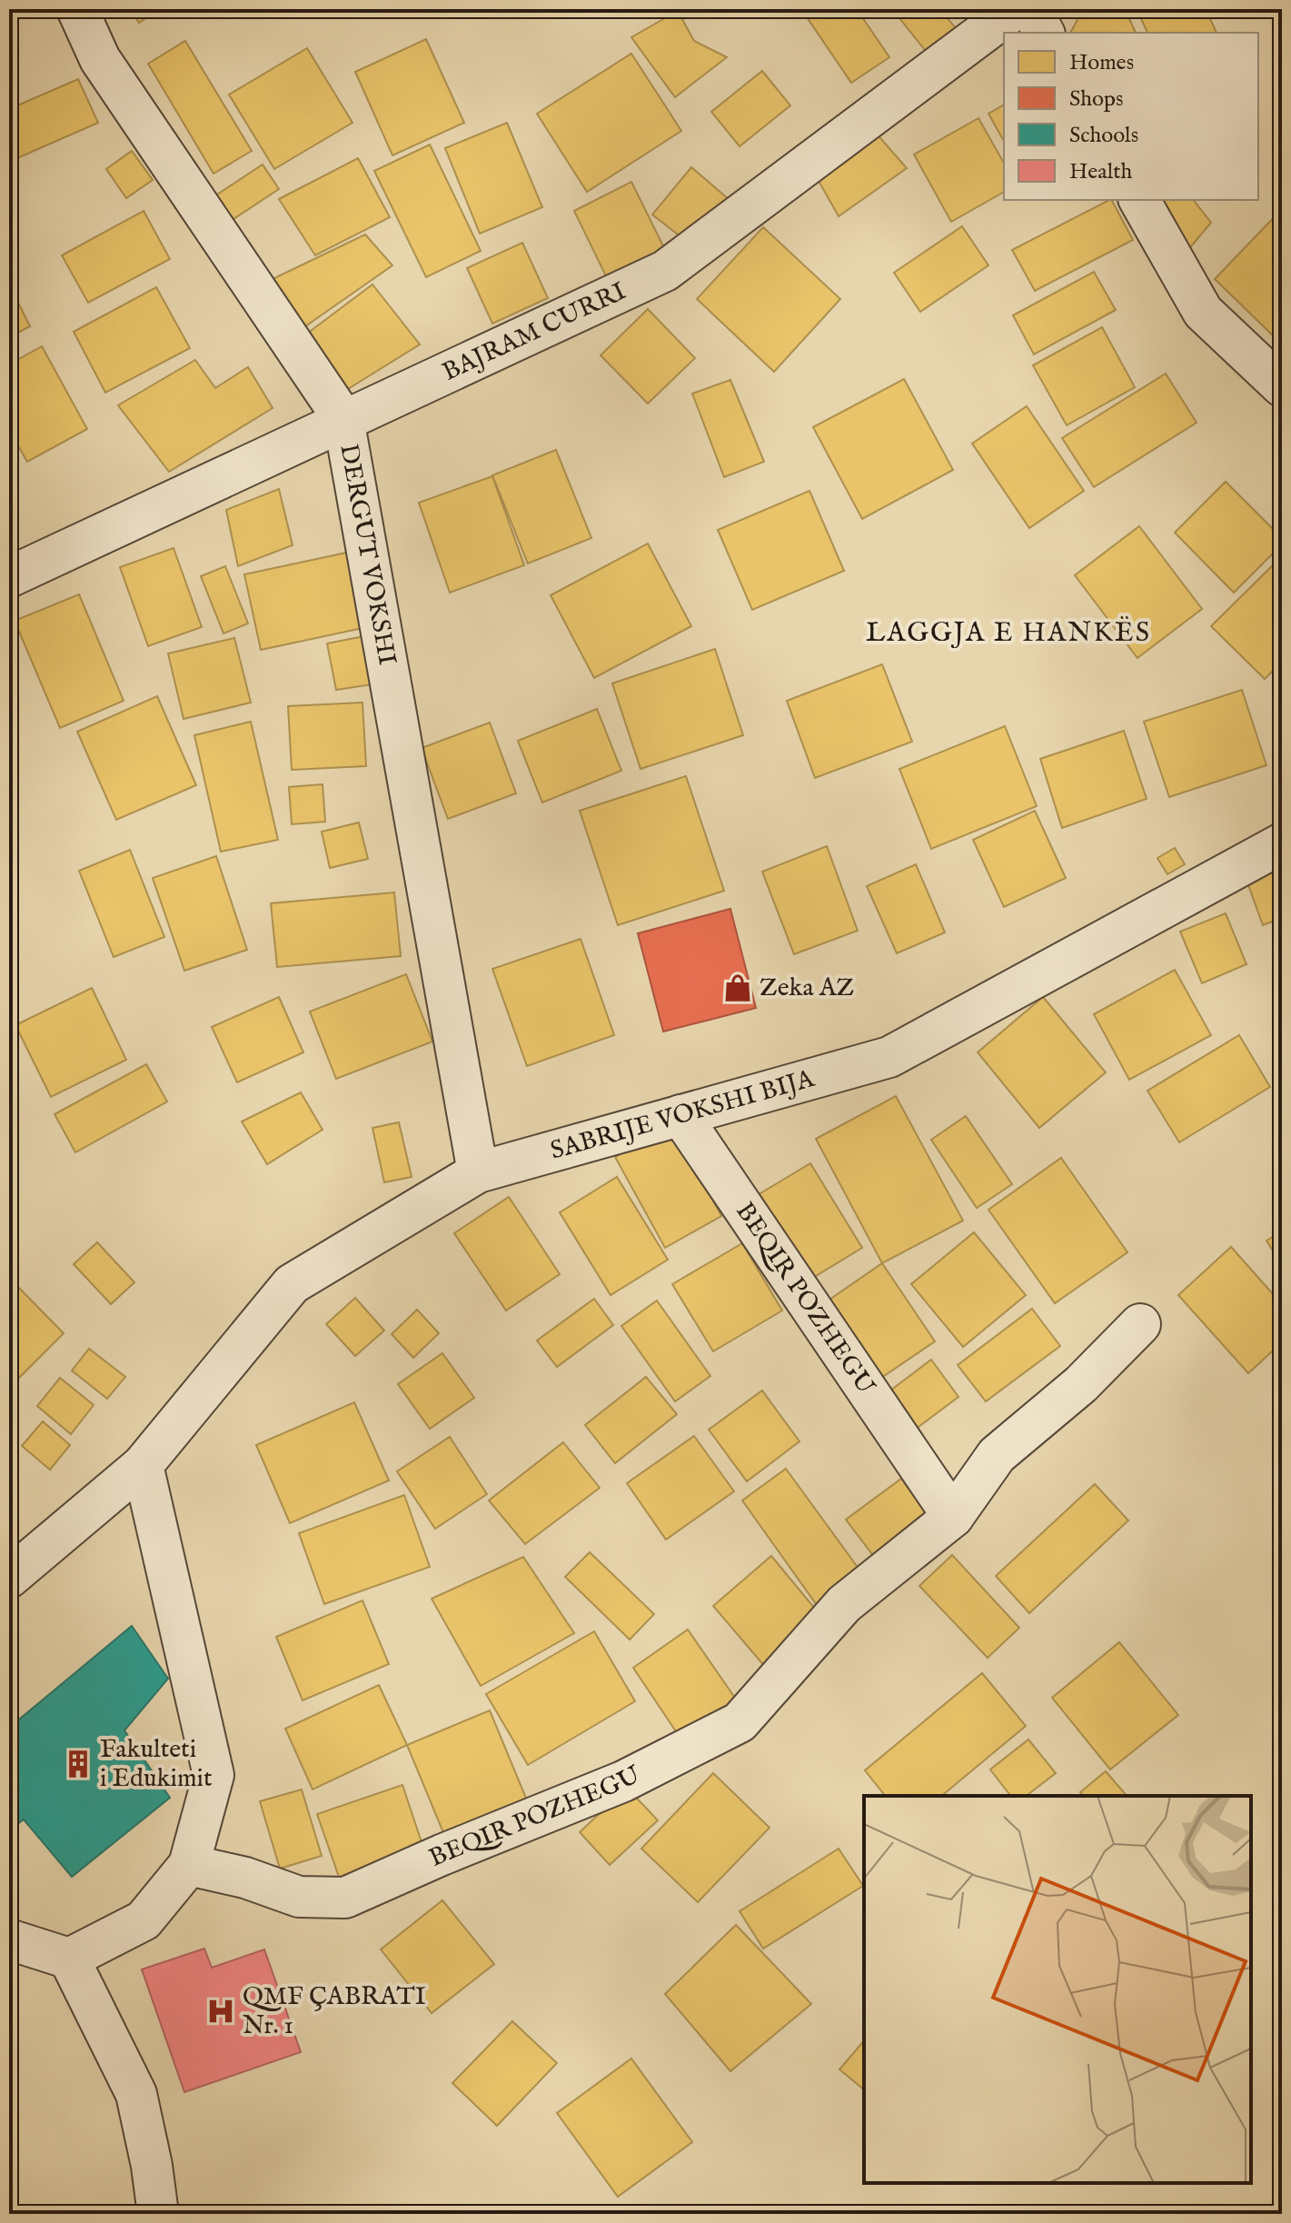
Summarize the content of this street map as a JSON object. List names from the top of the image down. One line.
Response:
{"streets":{"street":["BAJRAM CURRI","DERGUT VOKSHI","SABRIJE VOKSHI BIJA","BEQIR POZHEGU"]},"crossings":[["BAJRAM CURRI","DERGUT VOKSHI"],["DERGUT VOKSHI","SABRIJE VOKSHI BIJA"],["SABRIJE VOKSHI BIJA","BEQIR POZHEGU"]],"districts":["LAGGJA E HANKËS"],"places":{"shop":["Zeka AZ"],"building":["Fakulteti i Edukimit"],"hospital":["QMF ÇABRATI Nr. 1"]},"legend":["Homes","Shops","Schools","Health"]}
